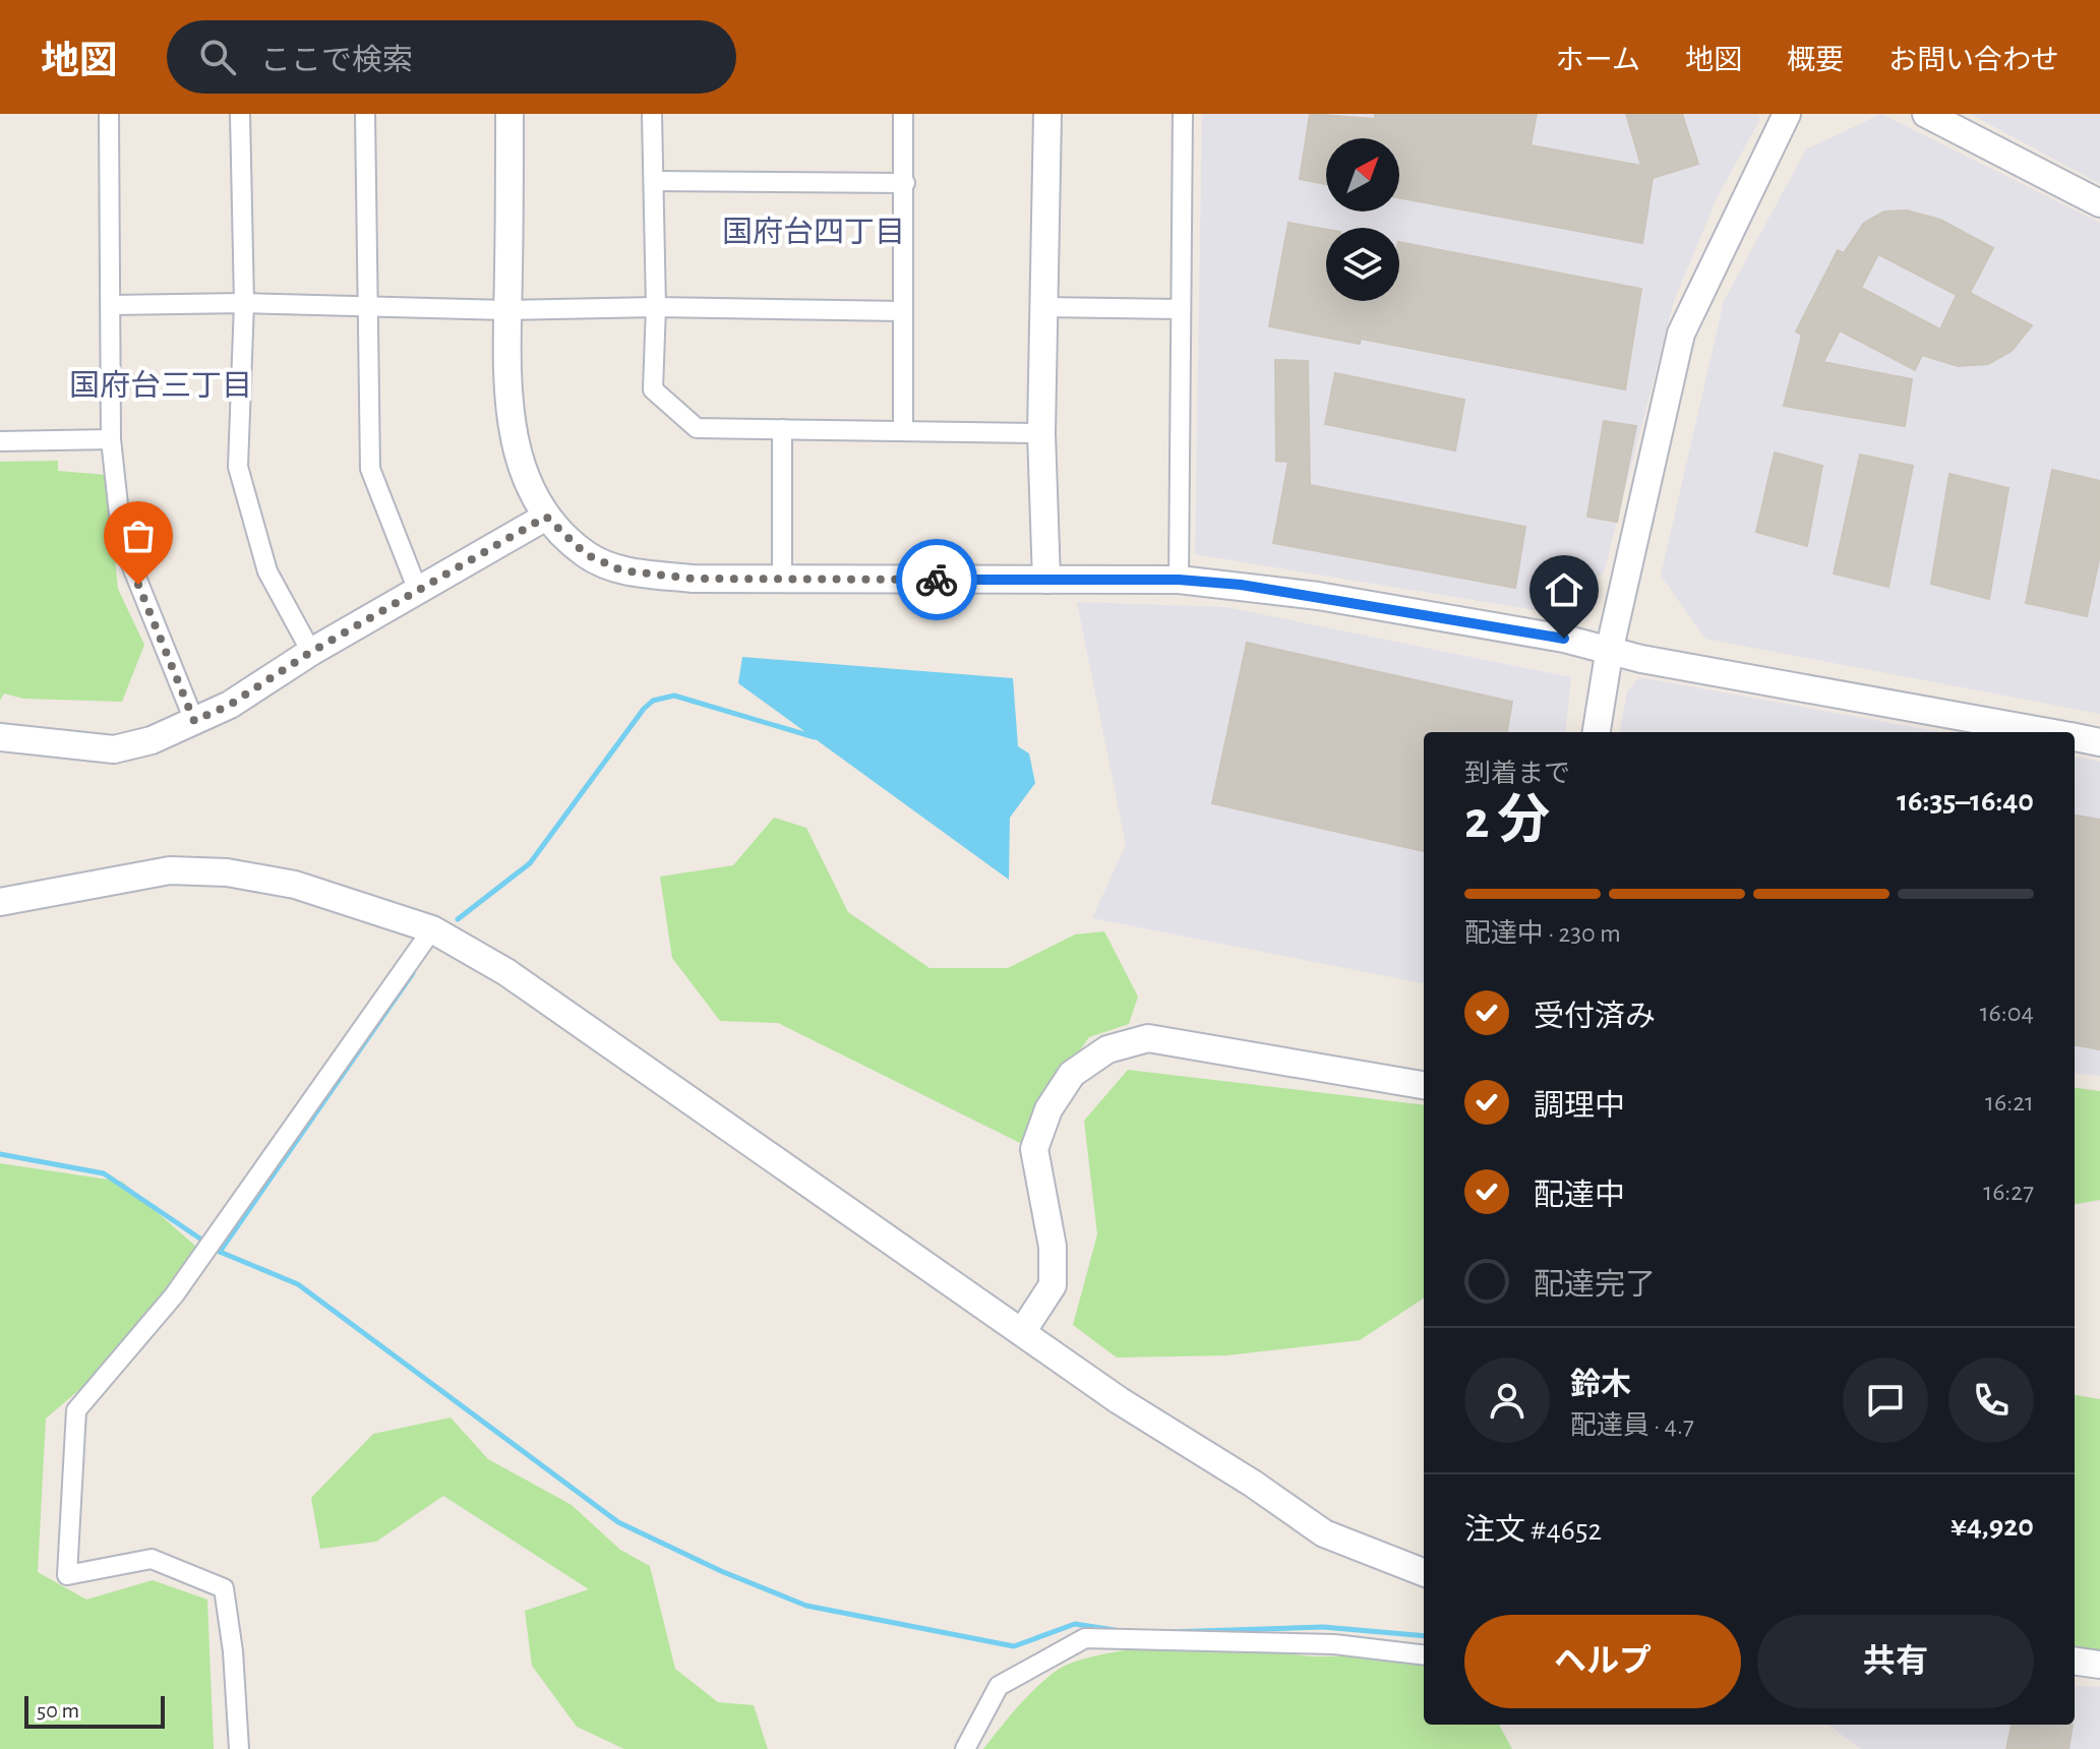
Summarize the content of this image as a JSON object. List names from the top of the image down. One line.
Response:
{"districts":["国府台四丁目","国府台三丁目"],"scale_bar":"50 m","north":"top right","page":{"header":"地図","search":"ここで検索","nav":["ホーム","地図","概要","お問い合わせ"],"heading":["2 分","到着まで","16:35–16:40"],"panel":["鈴木","配達員 · 4.7","注文 #4652","¥4,920"],"bar":"配達中 · 230 m","list":[["受付済み","16:04"],["調理中","16:21"],["配達中","16:27"],"配達完了"],"buttons":["ヘルプ","共有"],"scale":"50 m"}}
